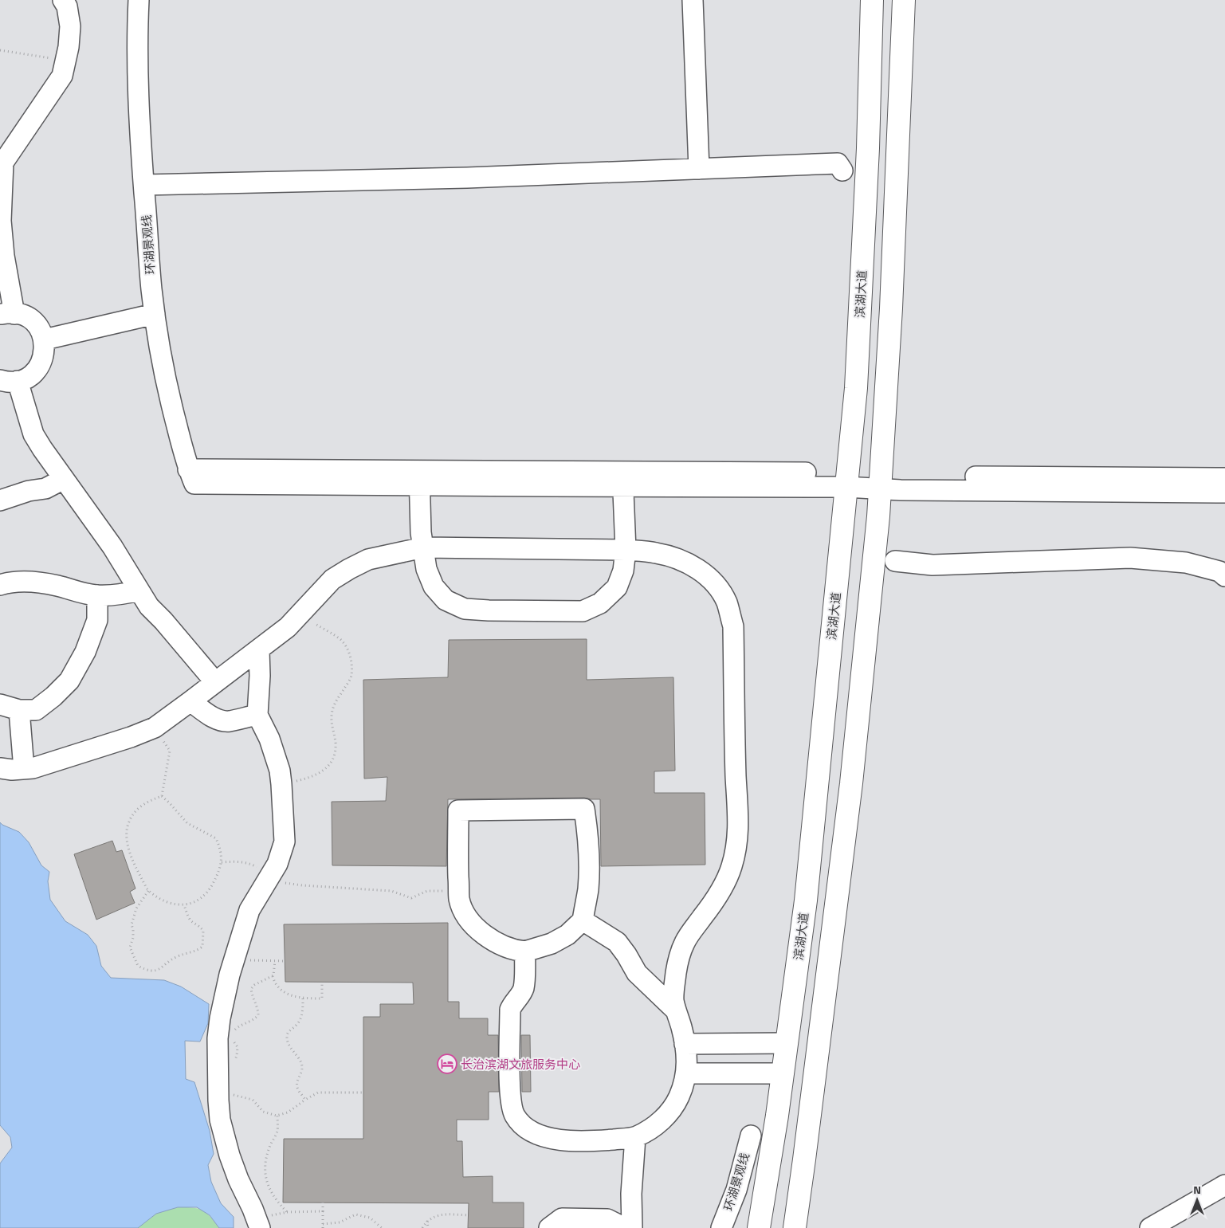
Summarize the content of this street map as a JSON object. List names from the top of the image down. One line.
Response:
{"streets":{"main road":["滨湖大道"],"street":["环湖景观线"]},"places":{"hotel":["长治滨湖文旅服务中心"]},"north":"top"}
